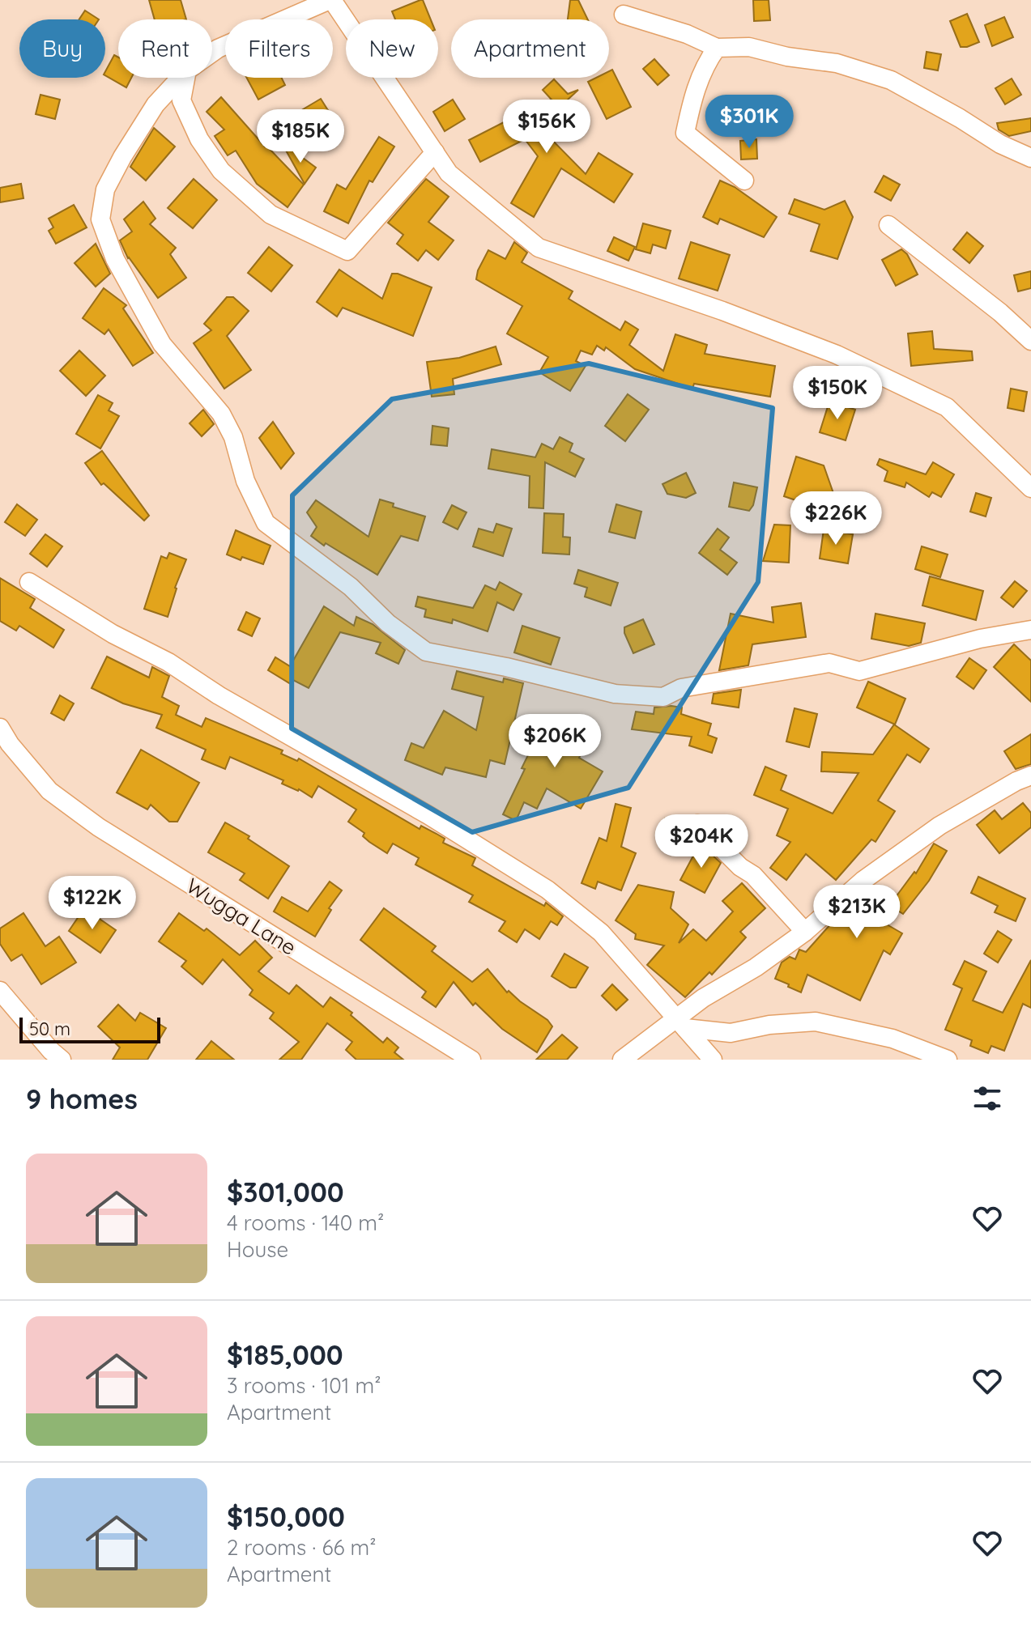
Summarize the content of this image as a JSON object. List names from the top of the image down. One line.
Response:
{"streets":{"street":["Wugga Lane"]},"scale_bar":"50 m","page":{"chip":["Buy","Rent","Filters","New","Apartment"],"price":["$301K","$156K","$185K","$150K","$226K","$206K","$204K","$122K","$213K"],"scale":"50 m","heading":"9 homes","list":[{"name":"$301,000","note":"4 rooms · 140 m² · House"},{"name":"$185,000","note":"3 rooms · 101 m² · Apartment"},{"name":"$150,000","note":"2 rooms · 66 m² · Apartment"}]}}
